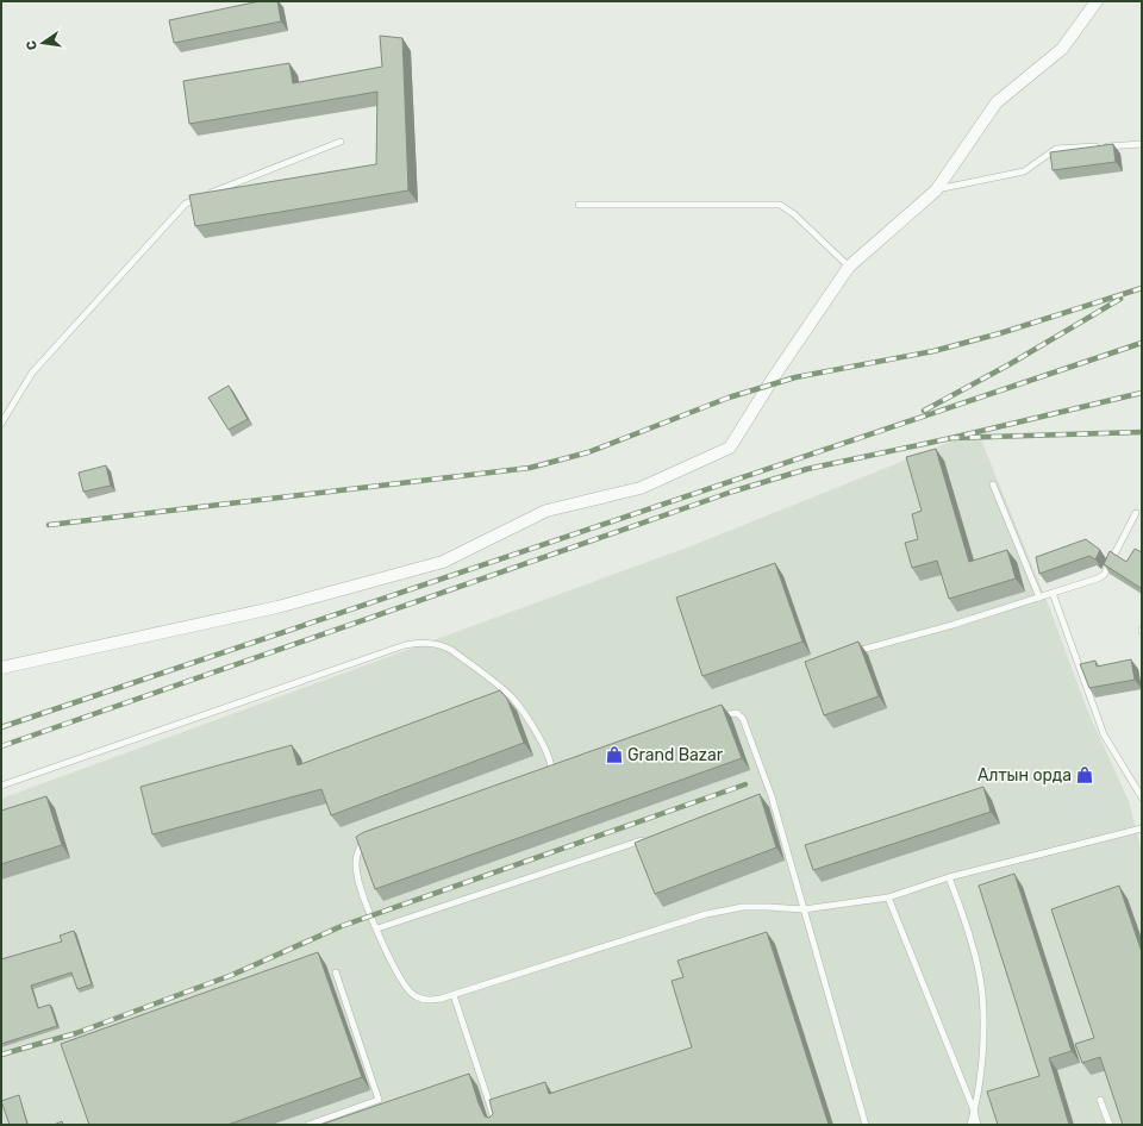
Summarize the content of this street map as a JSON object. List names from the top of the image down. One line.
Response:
{"places":{"shop":["Grand Bazar","Алтын орда"]},"north":"left"}
